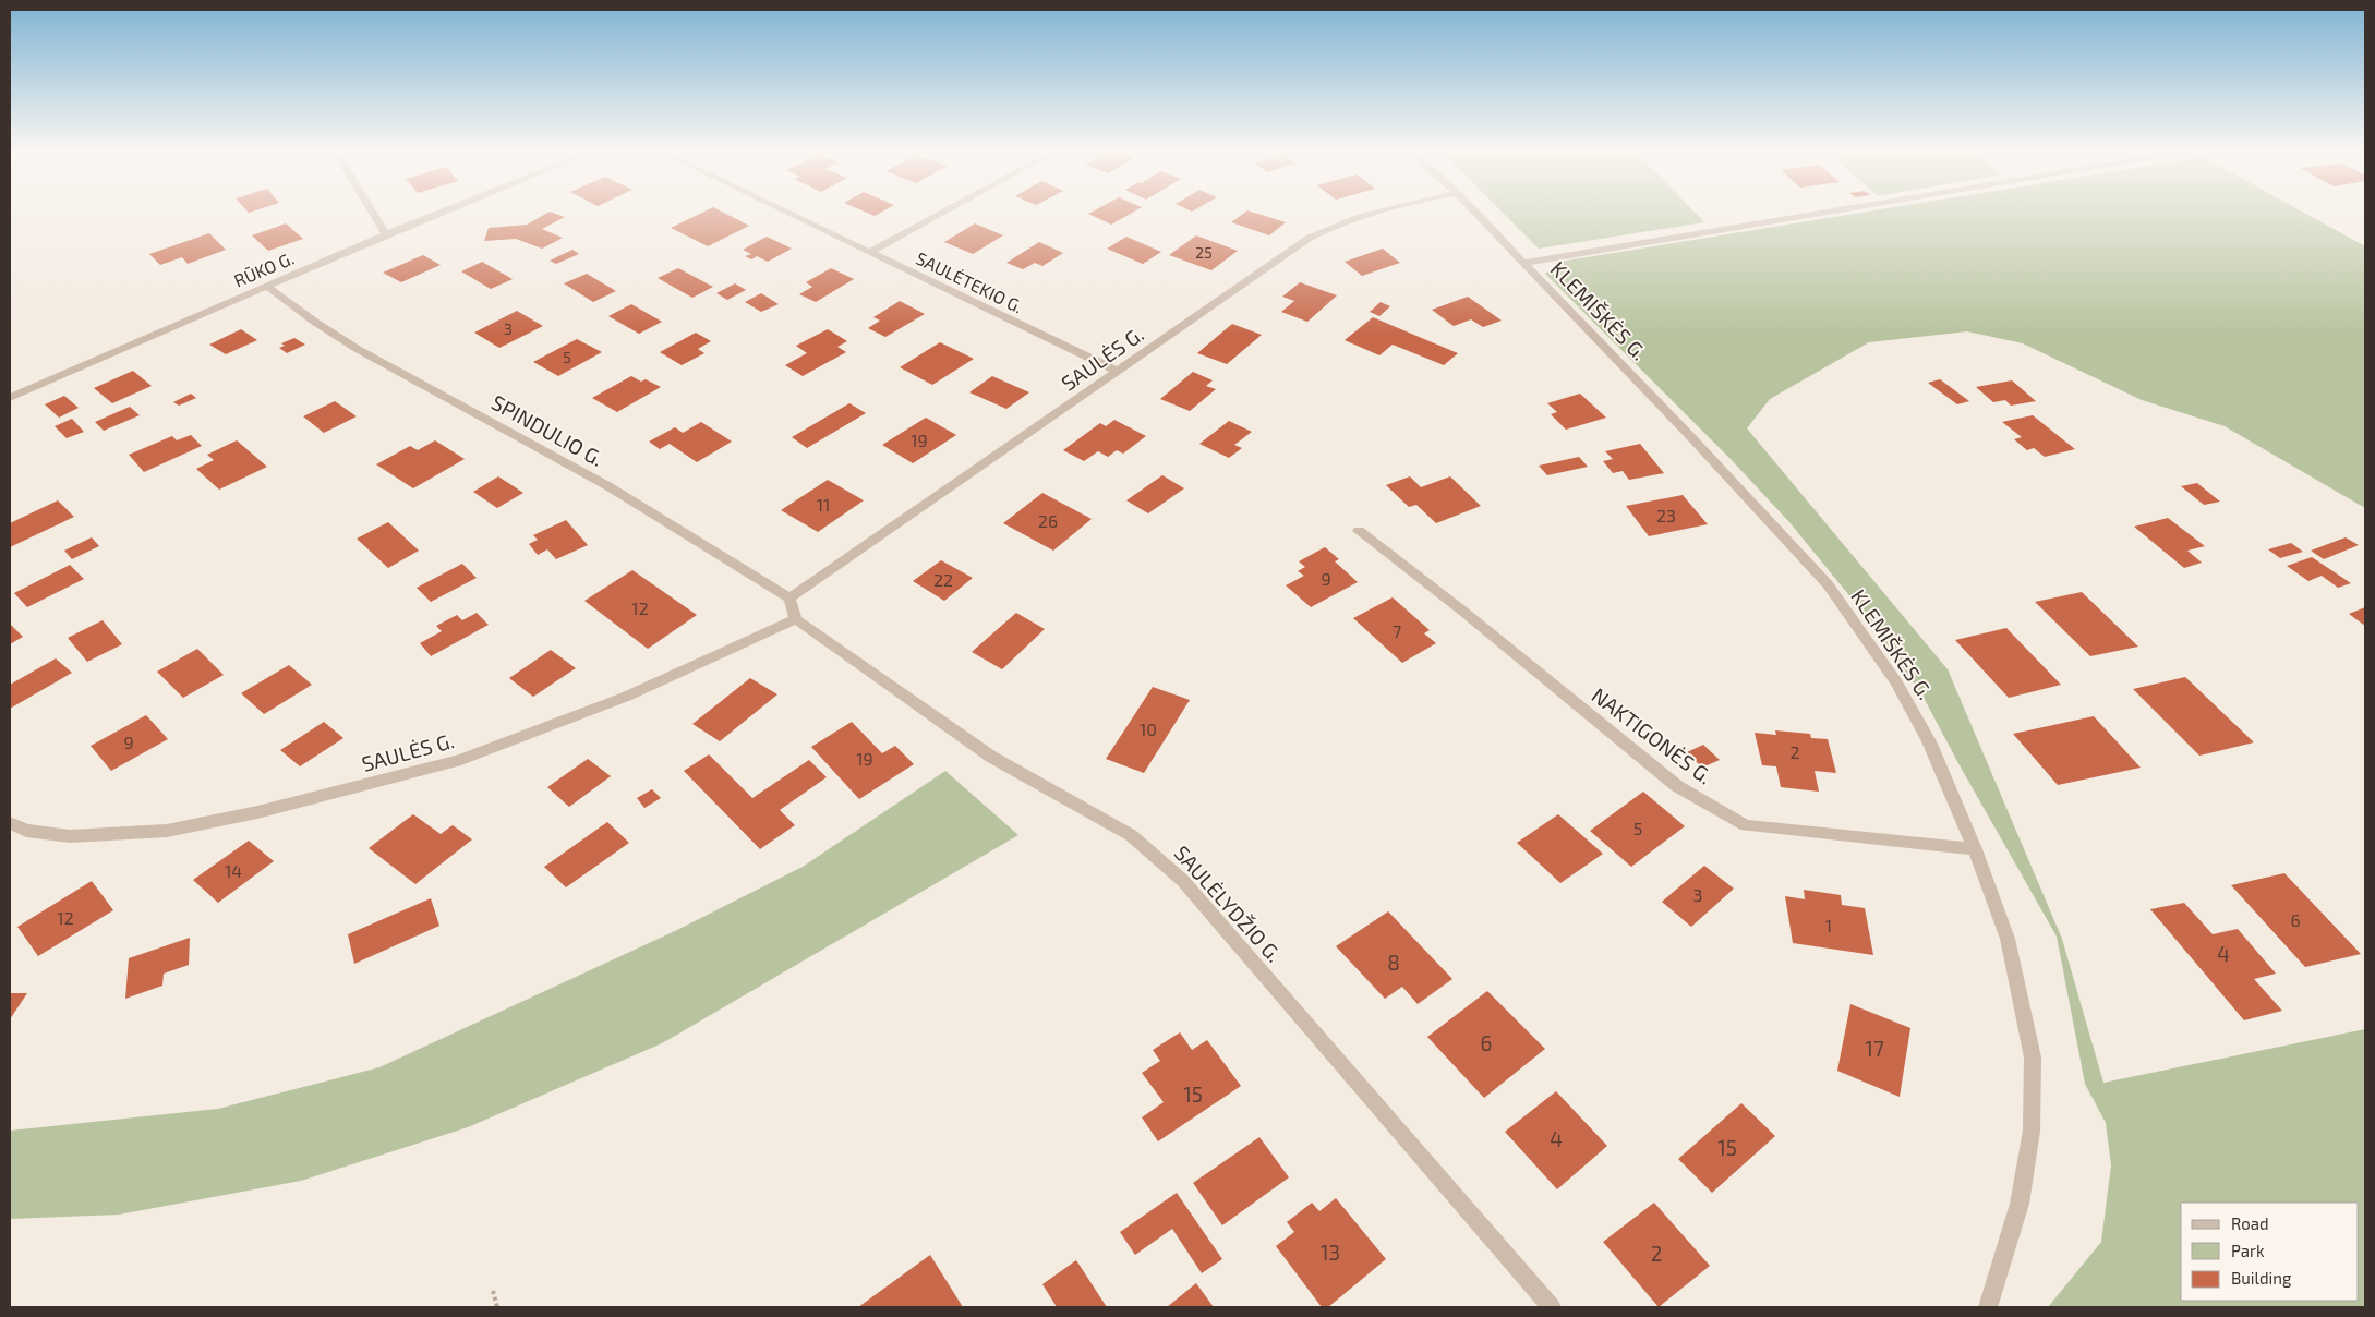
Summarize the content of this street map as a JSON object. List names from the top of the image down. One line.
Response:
{"streets":{"street":["RŪKO G.","SAULĖTEKIO G.","KLEMIŠKĖS G.","SAULĖS G.","SPINDULIO G.","NAKTIGONĖS G.","SAULĖLYDŽIO G."]},"crossings":[["RŪKO G.","SPINDULIO G."],["SAULĖTEKIO G.","SAULĖS G."],["KLEMIŠKĖS G.","NAKTIGONĖS G."],["SAULĖS G.","SPINDULIO G."],["SAULĖS G.","SAULĖLYDŽIO G."]],"house_numbers":["25","3","5","19","11","23","26","9","22","12","7","10","9","2","19","5","14","3","12","6","1","4","8","6","17","15","4","15","13","2"],"legend":["Road","Park","Building"]}
